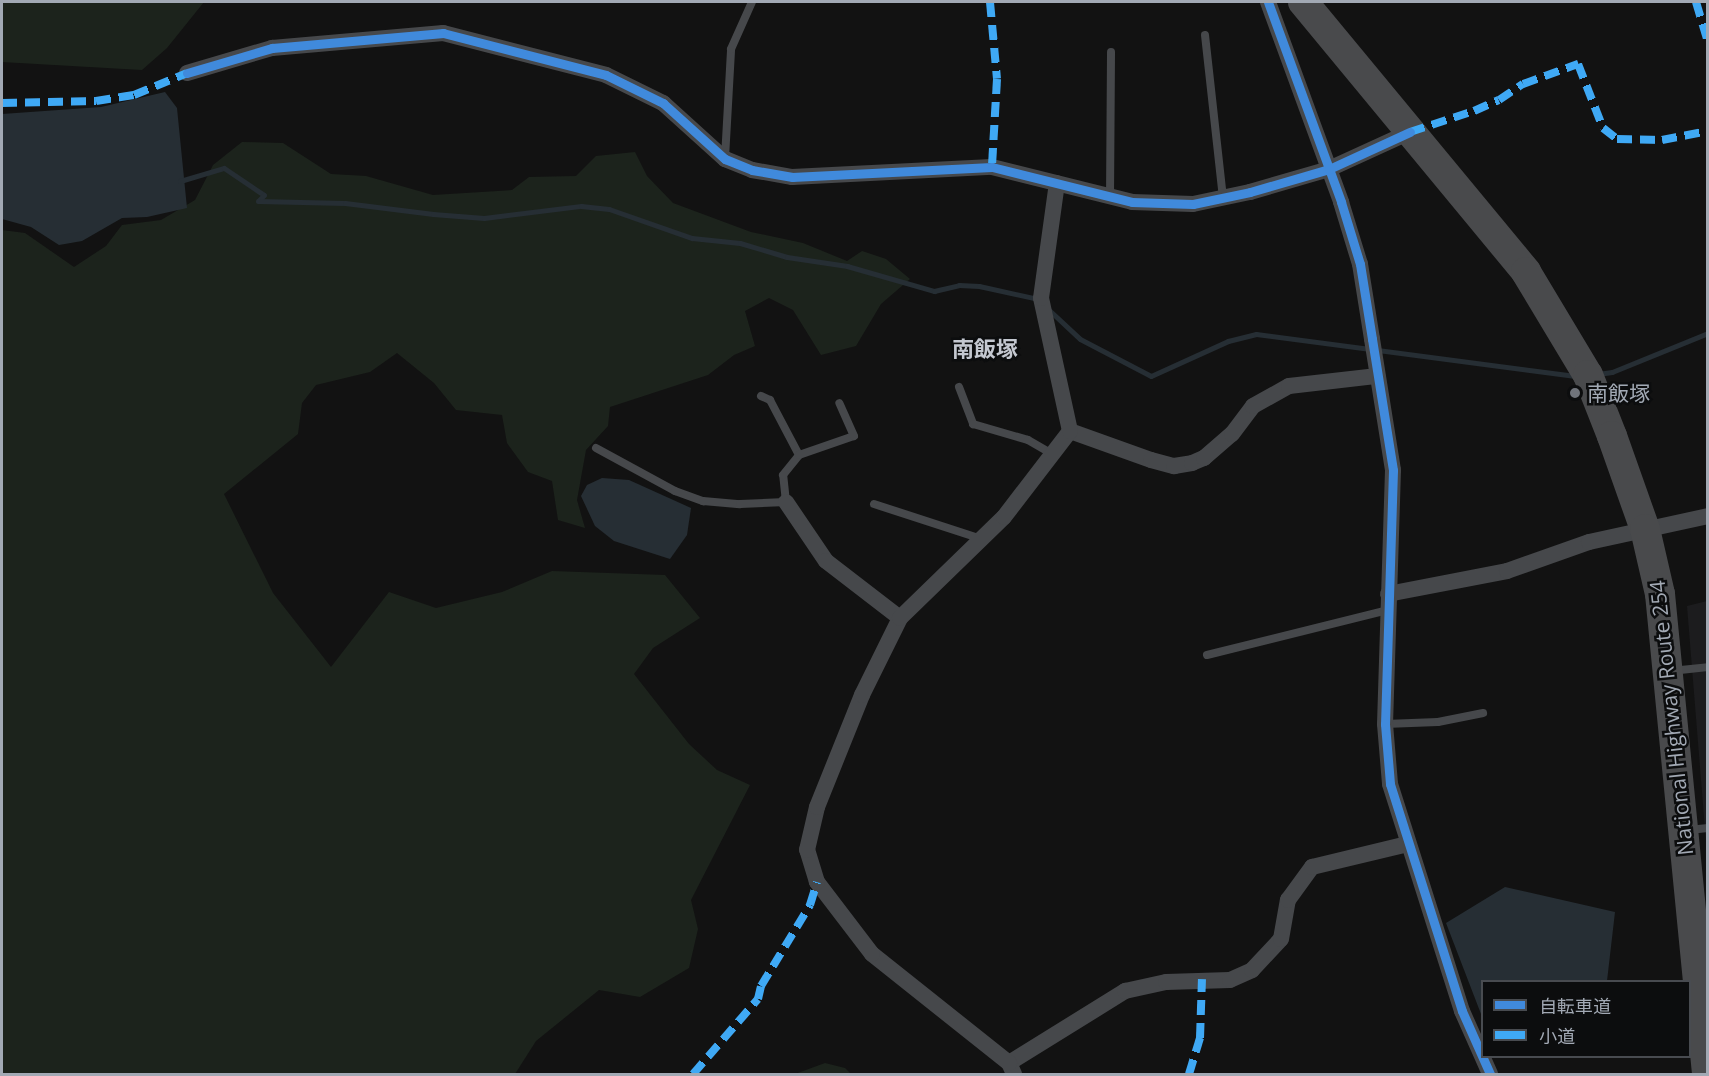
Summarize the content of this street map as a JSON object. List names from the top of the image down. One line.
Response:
{"streets":{"highway":["National Highway Route 254"]},"districts":["南飯塚"],"places":["南飯塚"],"legend":["自転車道","小道"]}
